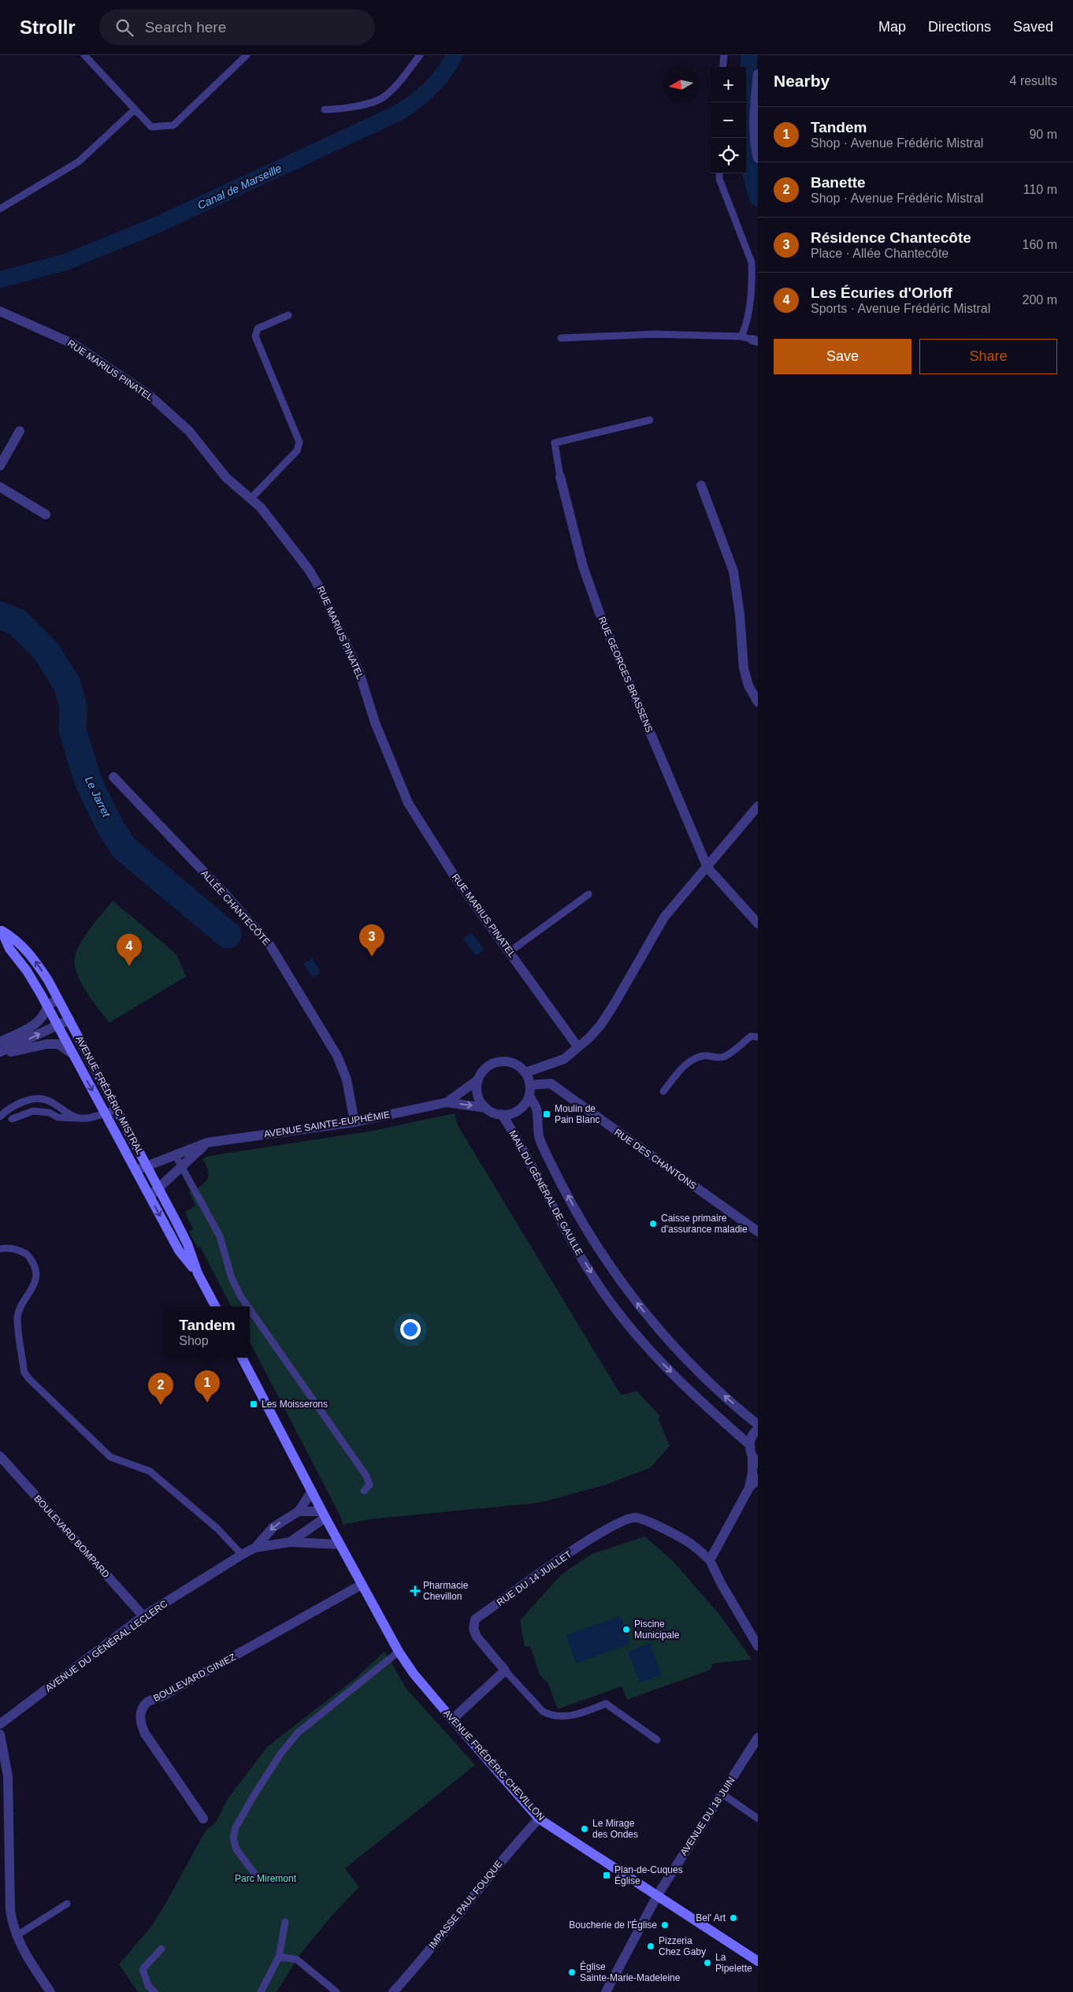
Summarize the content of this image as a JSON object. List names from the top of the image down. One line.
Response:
{"streets":{"main road":["AVENUE FRÉDÉRIC MISTRAL","AVENUE FRÉDÉRIC CHEVILLON"],"street":["RUE MARIUS PINATEL","RUE GEORGES BRASSENS","ALLÉE CHANTECÔTE","AVENUE SAINTE-EUPHÉMIE","RUE DES CHANTONS","MAIL DU GÉNÉRAL DE GAULLE","BOULEVARD BOMPARD","RUE DU 14 JUILLET","AVENUE DU GÉNÉRAL LECLERC","BOULEVARD GINIEZ","AVENUE DU 18 JUIN","IMPASSE PAUL FOUQUE"]},"crossings":[["ALLÉE CHANTECÔTE","AVENUE SAINTE-EUPHÉMIE"],["AVENUE FRÉDÉRIC MISTRAL","AVENUE SAINTE-EUPHÉMIE"],["AVENUE SAINTE-EUPHÉMIE","RUE DES CHANTONS"],["AVENUE SAINTE-EUPHÉMIE","MAIL DU GÉNÉRAL DE GAULLE"],["RUE DES CHANTONS","MAIL DU GÉNÉRAL DE GAULLE"],["BOULEVARD BOMPARD","AVENUE DU GÉNÉRAL LECLERC"],["AVENUE DU GÉNÉRAL LECLERC","AVENUE FRÉDÉRIC CHEVILLON"],["BOULEVARD GINIEZ","AVENUE FRÉDÉRIC CHEVILLON"],["AVENUE FRÉDÉRIC CHEVILLON","AVENUE DU 18 JUIN"],["AVENUE FRÉDÉRIC CHEVILLON","IMPASSE PAUL FOUQUE"]],"water":["Canal de Marseille","Le Jarret"],"parks":["Parc Miremont"],"places":{"transit":["Moulin de Pain Blanc","Les Moisserons","Plan-de-Cuques Église"],"other":["Caisse primaire d'assurance maladie","Piscine Municipale","Le Mirage des Ondes","Bel' Art","Boucherie de l'Église","Pizzeria Chez Gaby","La Pipelette","Église Sainte-Marie-Madeleine"],"health":["Pharmacie Chevillon"]},"north":"left","page":{"header":"Strollr","search":"Search here","nav":["Map","Directions","Saved"],"heading":["Nearby","4 results"],"map_buttons":["+","−"],"list":[{"mark":"1","name":"Tandem","note":"Shop · Avenue Frédéric Mistral","value":"90 m"},{"mark":"2","name":"Banette","note":"Shop · Avenue Frédéric Mistral","value":"110 m"},{"mark":"3","name":"Résidence Chantecôte","note":"Place · Allée Chantecôte","value":"160 m"},{"mark":"4","name":"Les Écuries d'Orloff","note":"Sports · Avenue Frédéric Mistral","value":"200 m"}],"buttons":["Save","Share"],"pins":["3","4","1","2"],"popup":["Tandem","Shop"]}}
